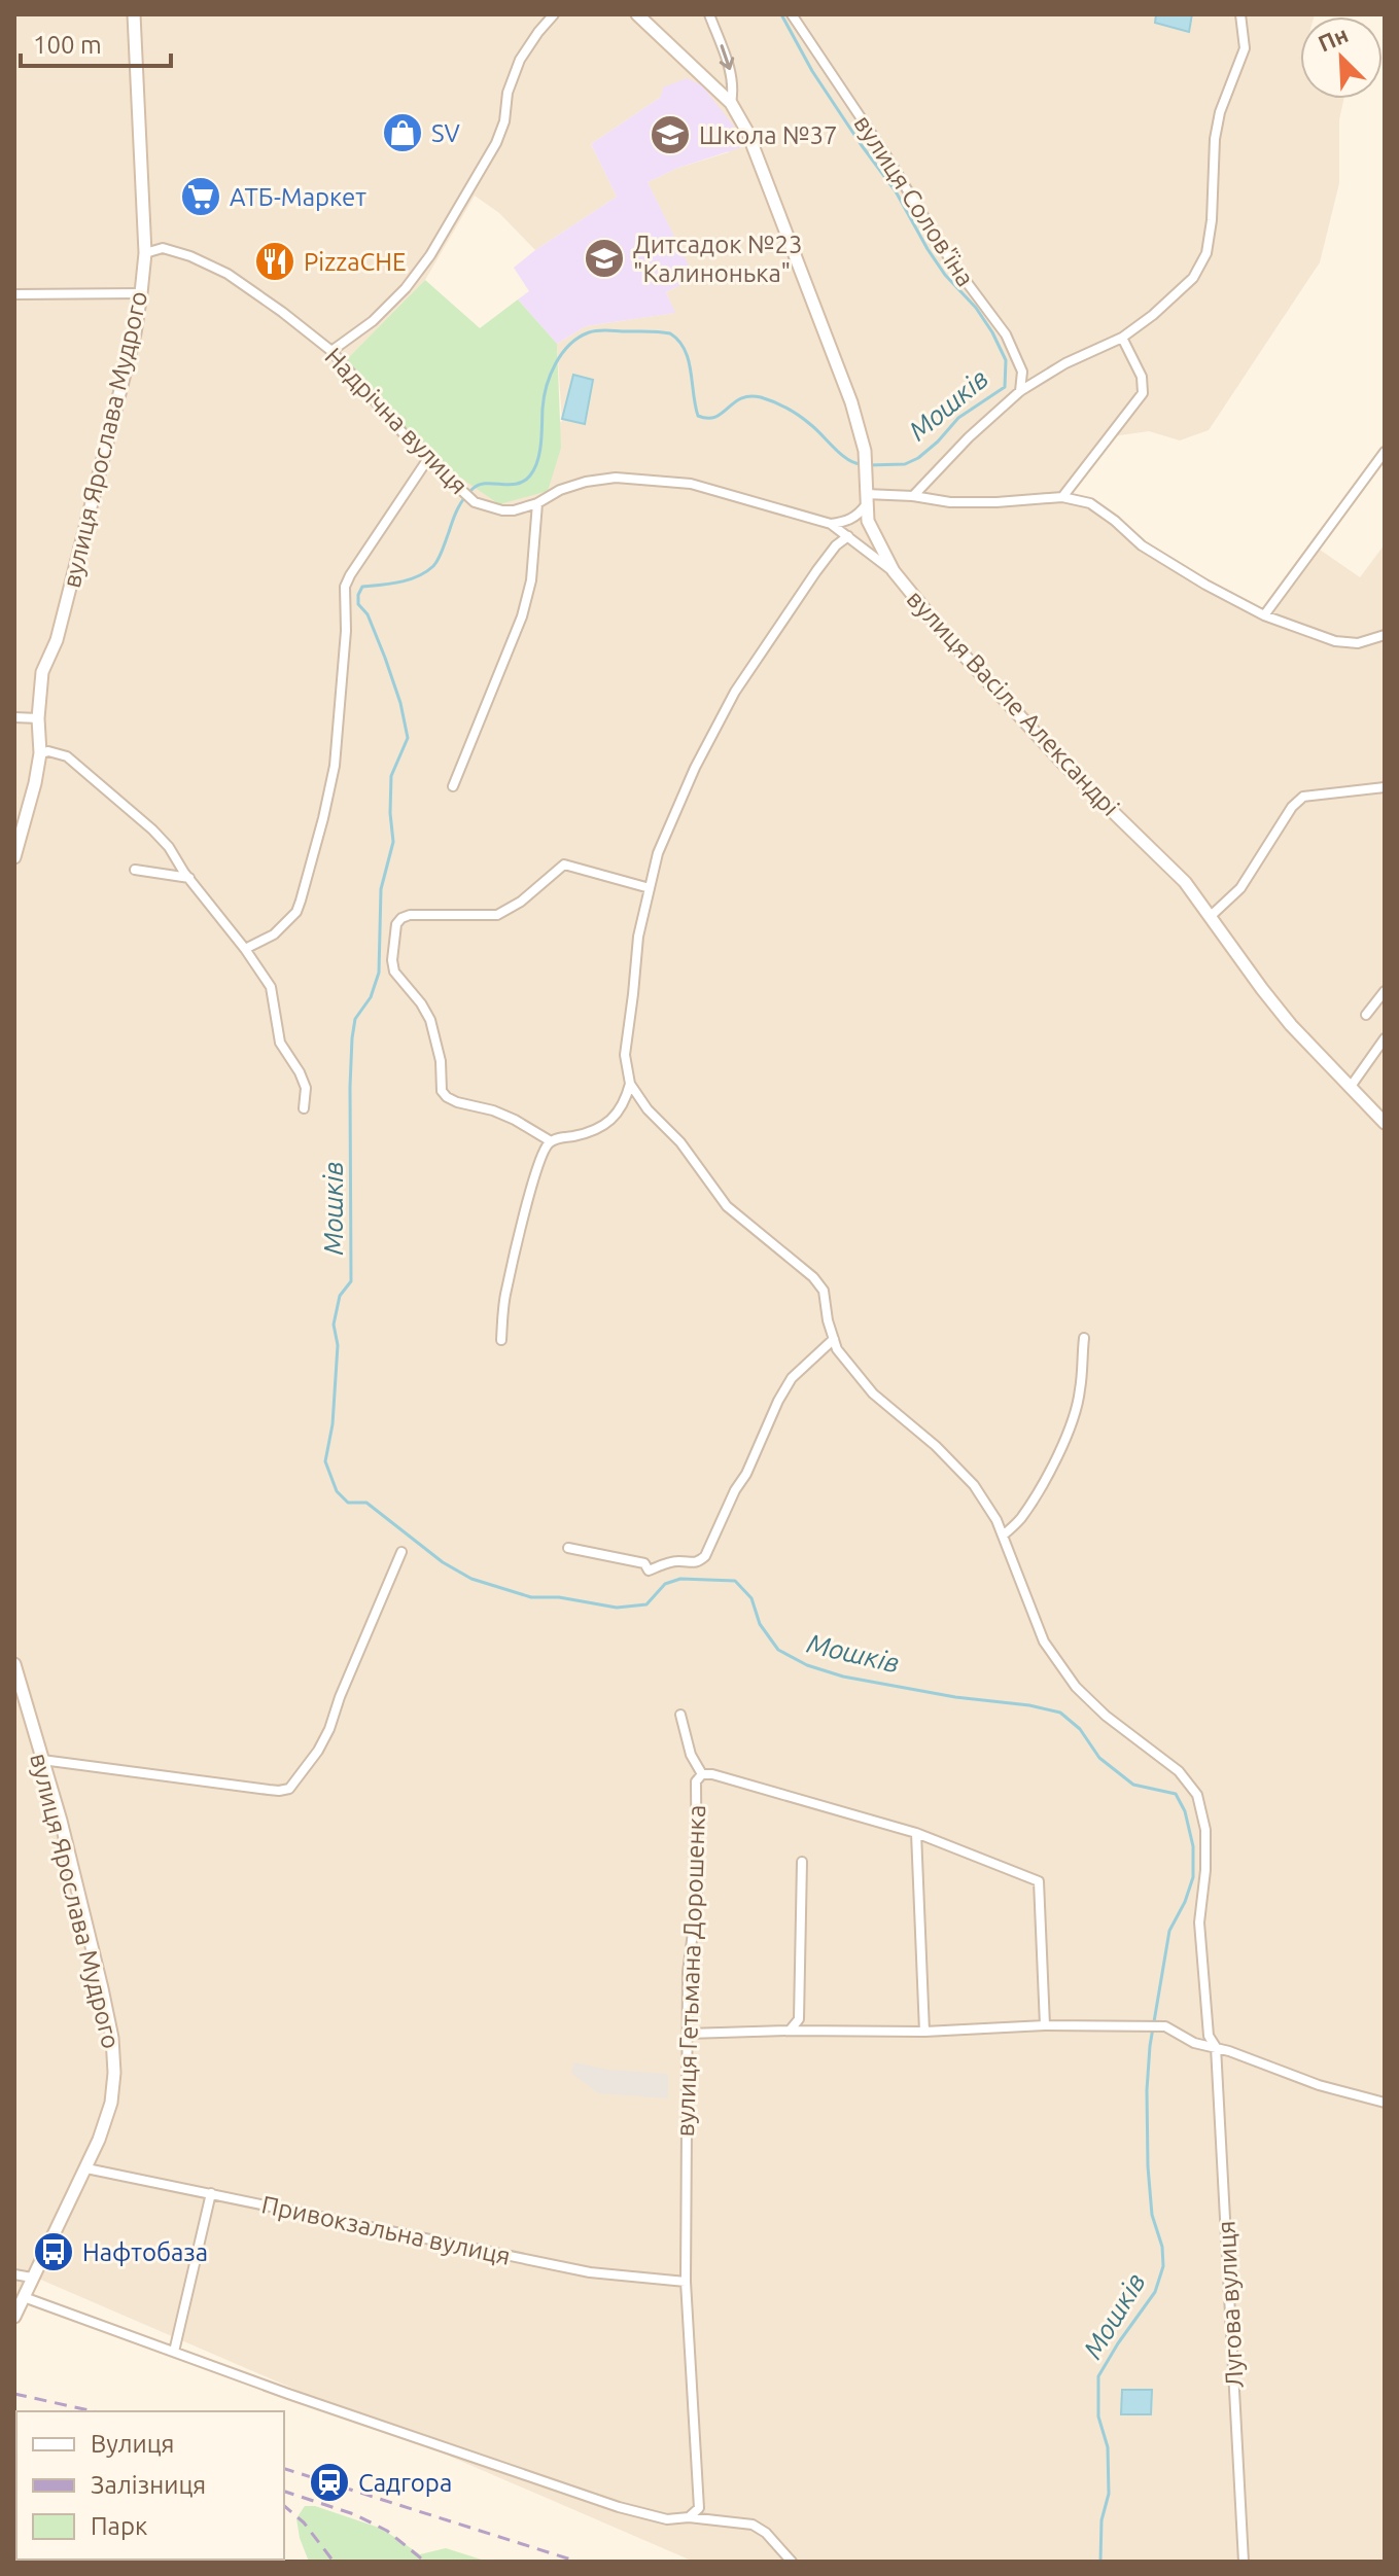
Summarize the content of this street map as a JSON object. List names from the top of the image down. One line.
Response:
{"streets":{"main road":["вулиця Ярослава Мудрого","вулиця Васіле Александрі"],"street":["вулиця Солов'їна","Надрічна вулиця","вулиця Гетьмана Дорошенка","Привокзальна вулиця","Лугова вулиця"]},"crossings":[["Надрічна вулиця","вулиця Ярослава Мудрого"],["Надрічна вулиця","вулиця Васіле Александрі"],["вулиця Ярослава Мудрого","Привокзальна вулиця"],["вулиця Гетьмана Дорошенка","Привокзальна вулиця"]],"water":["Мошків"],"places":{"shop":["SV"],"school or university":["Школа №37","Дитсадок №23 \"Калинонька\""],"supermarket":["АТБ-Маркет"],"restaurant":["PizzaCHE"],"bus stop":["Нафтобаза"],"station":["Садгора"]},"legend":["Вулиця","Залізниця","Парк"],"scale_bar":"100 m","north":"top left"}
